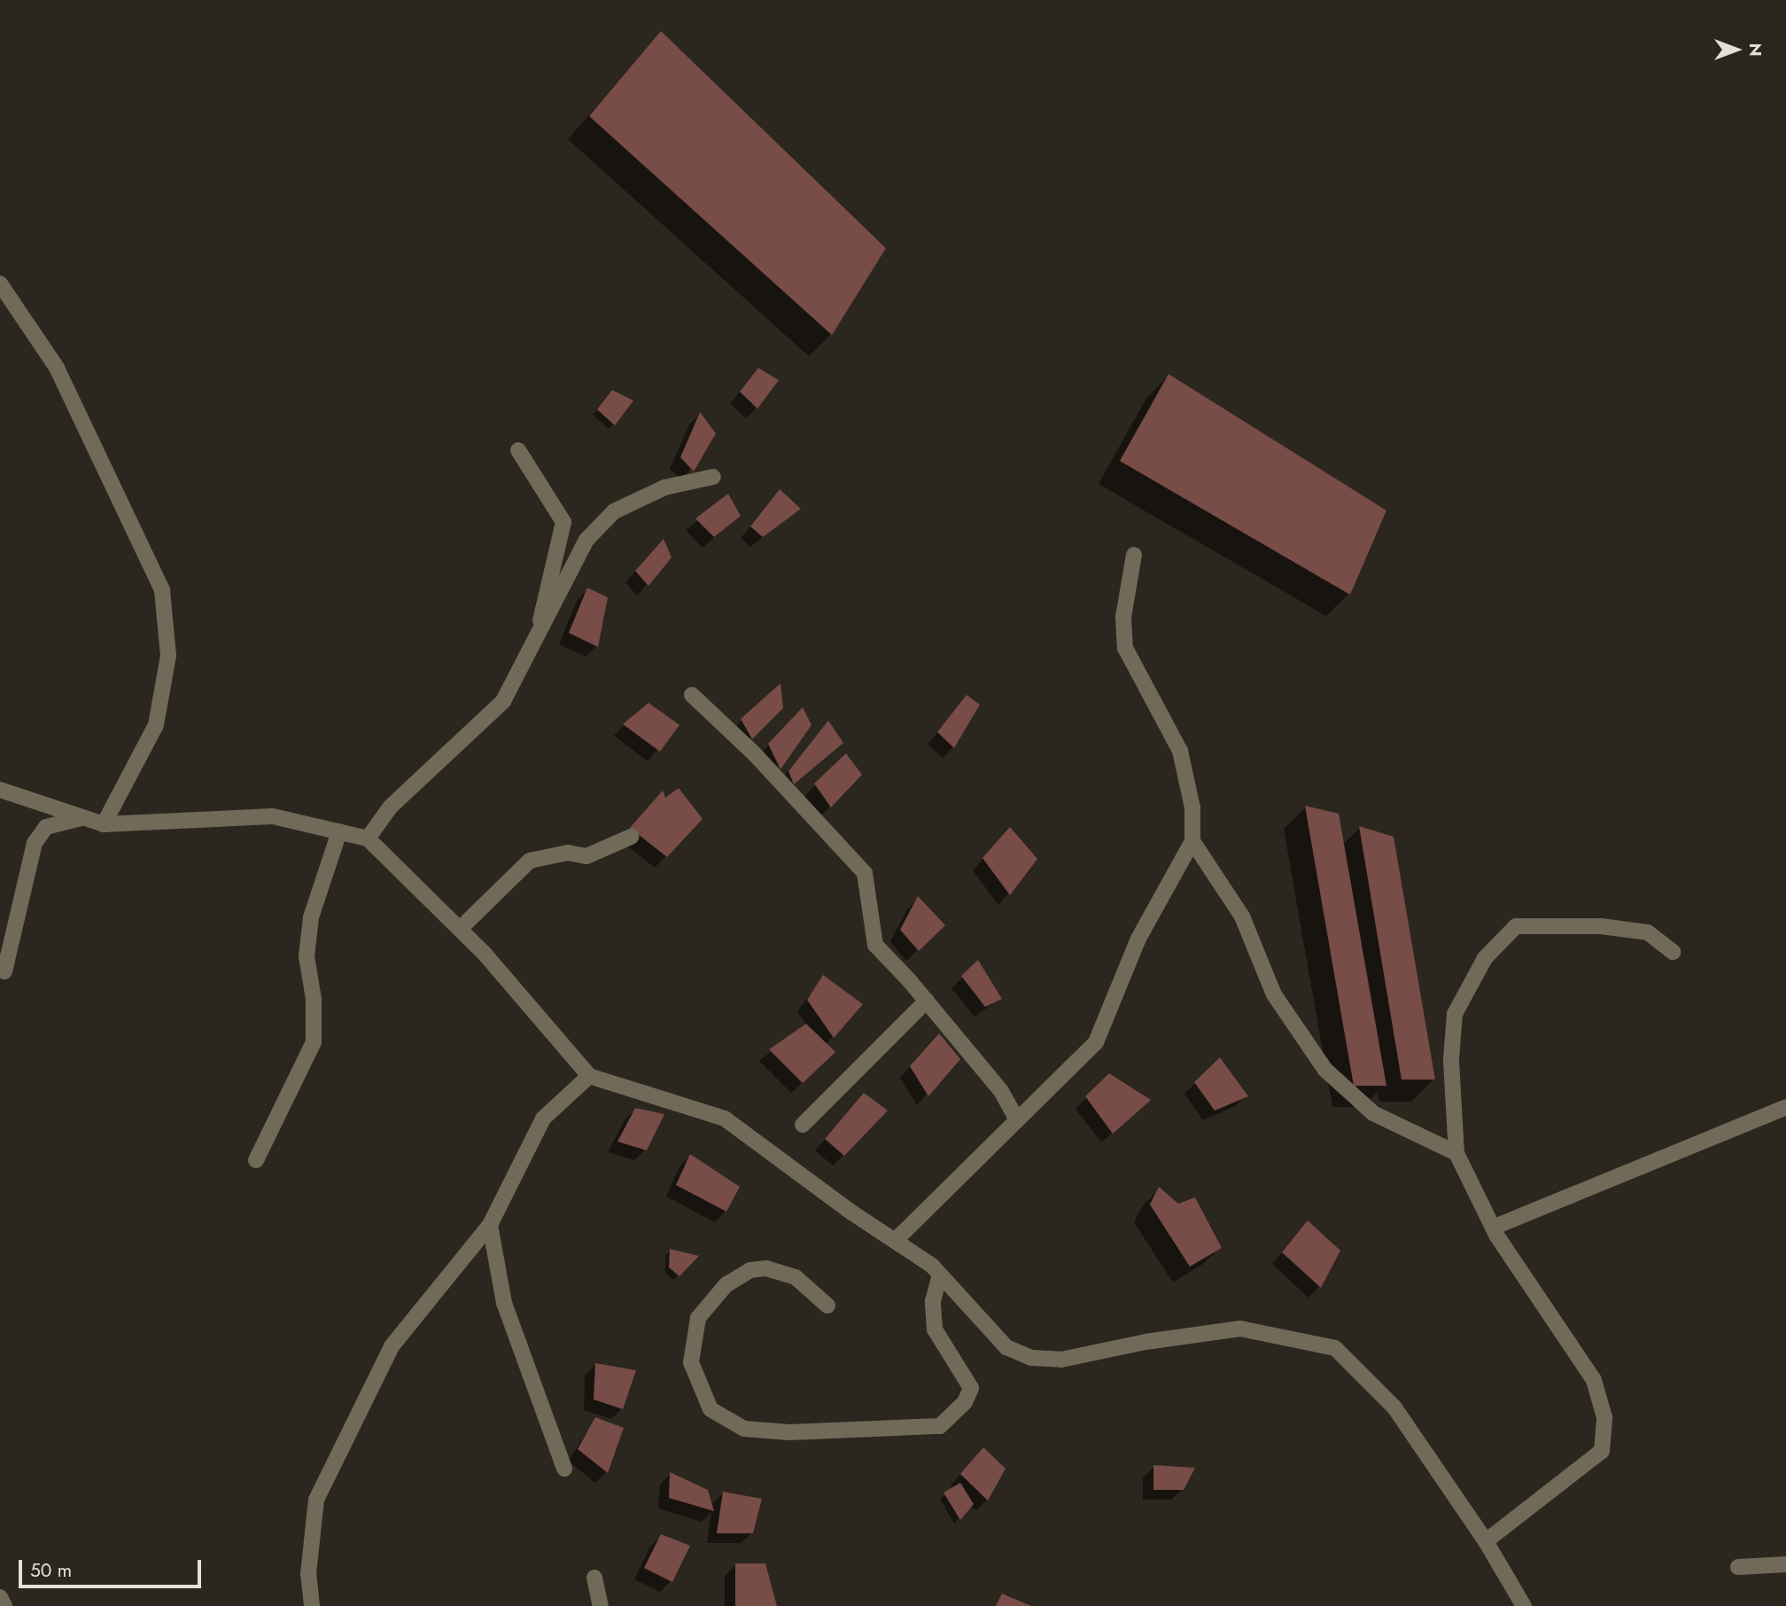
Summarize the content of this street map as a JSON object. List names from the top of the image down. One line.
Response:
{"scale_bar":"50 m","north":"right"}
